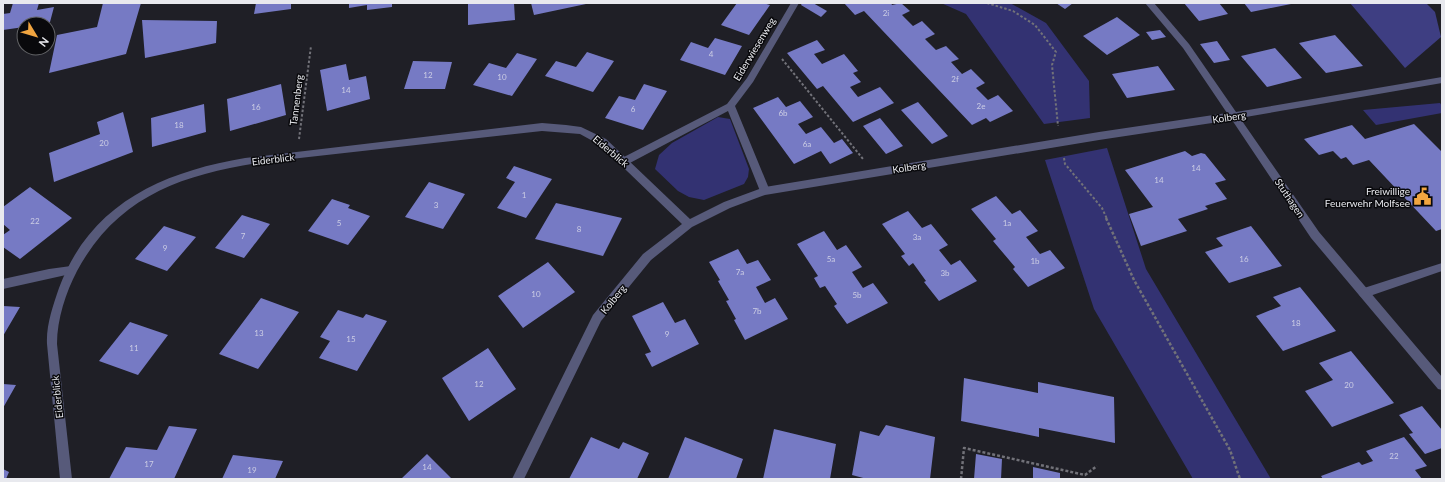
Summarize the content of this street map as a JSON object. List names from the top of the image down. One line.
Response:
{"streets":{"street":["Eiderwiesenweg","Kolberg","Eiderblick","Stuthagen"],"path":["Tannenberg"]},"crossings":[["Tannenberg","Eiderblick"],["Kolberg","Eiderblick"],["Kolberg","Stuthagen"]],"places":{"public building":["Freiwillige Feuerwehr Molfsee"]},"house_numbers":["2i","4","12","10","2f","14","2e","16","6","6b","18","20","6a","14","14","1","3","22","5","1a","8","7","3a","9","5a","16","1b","7a","3b","10","5b","7b","18","13","9","15","11","12","20","22","17","14","19"],"north":"bottom right"}
